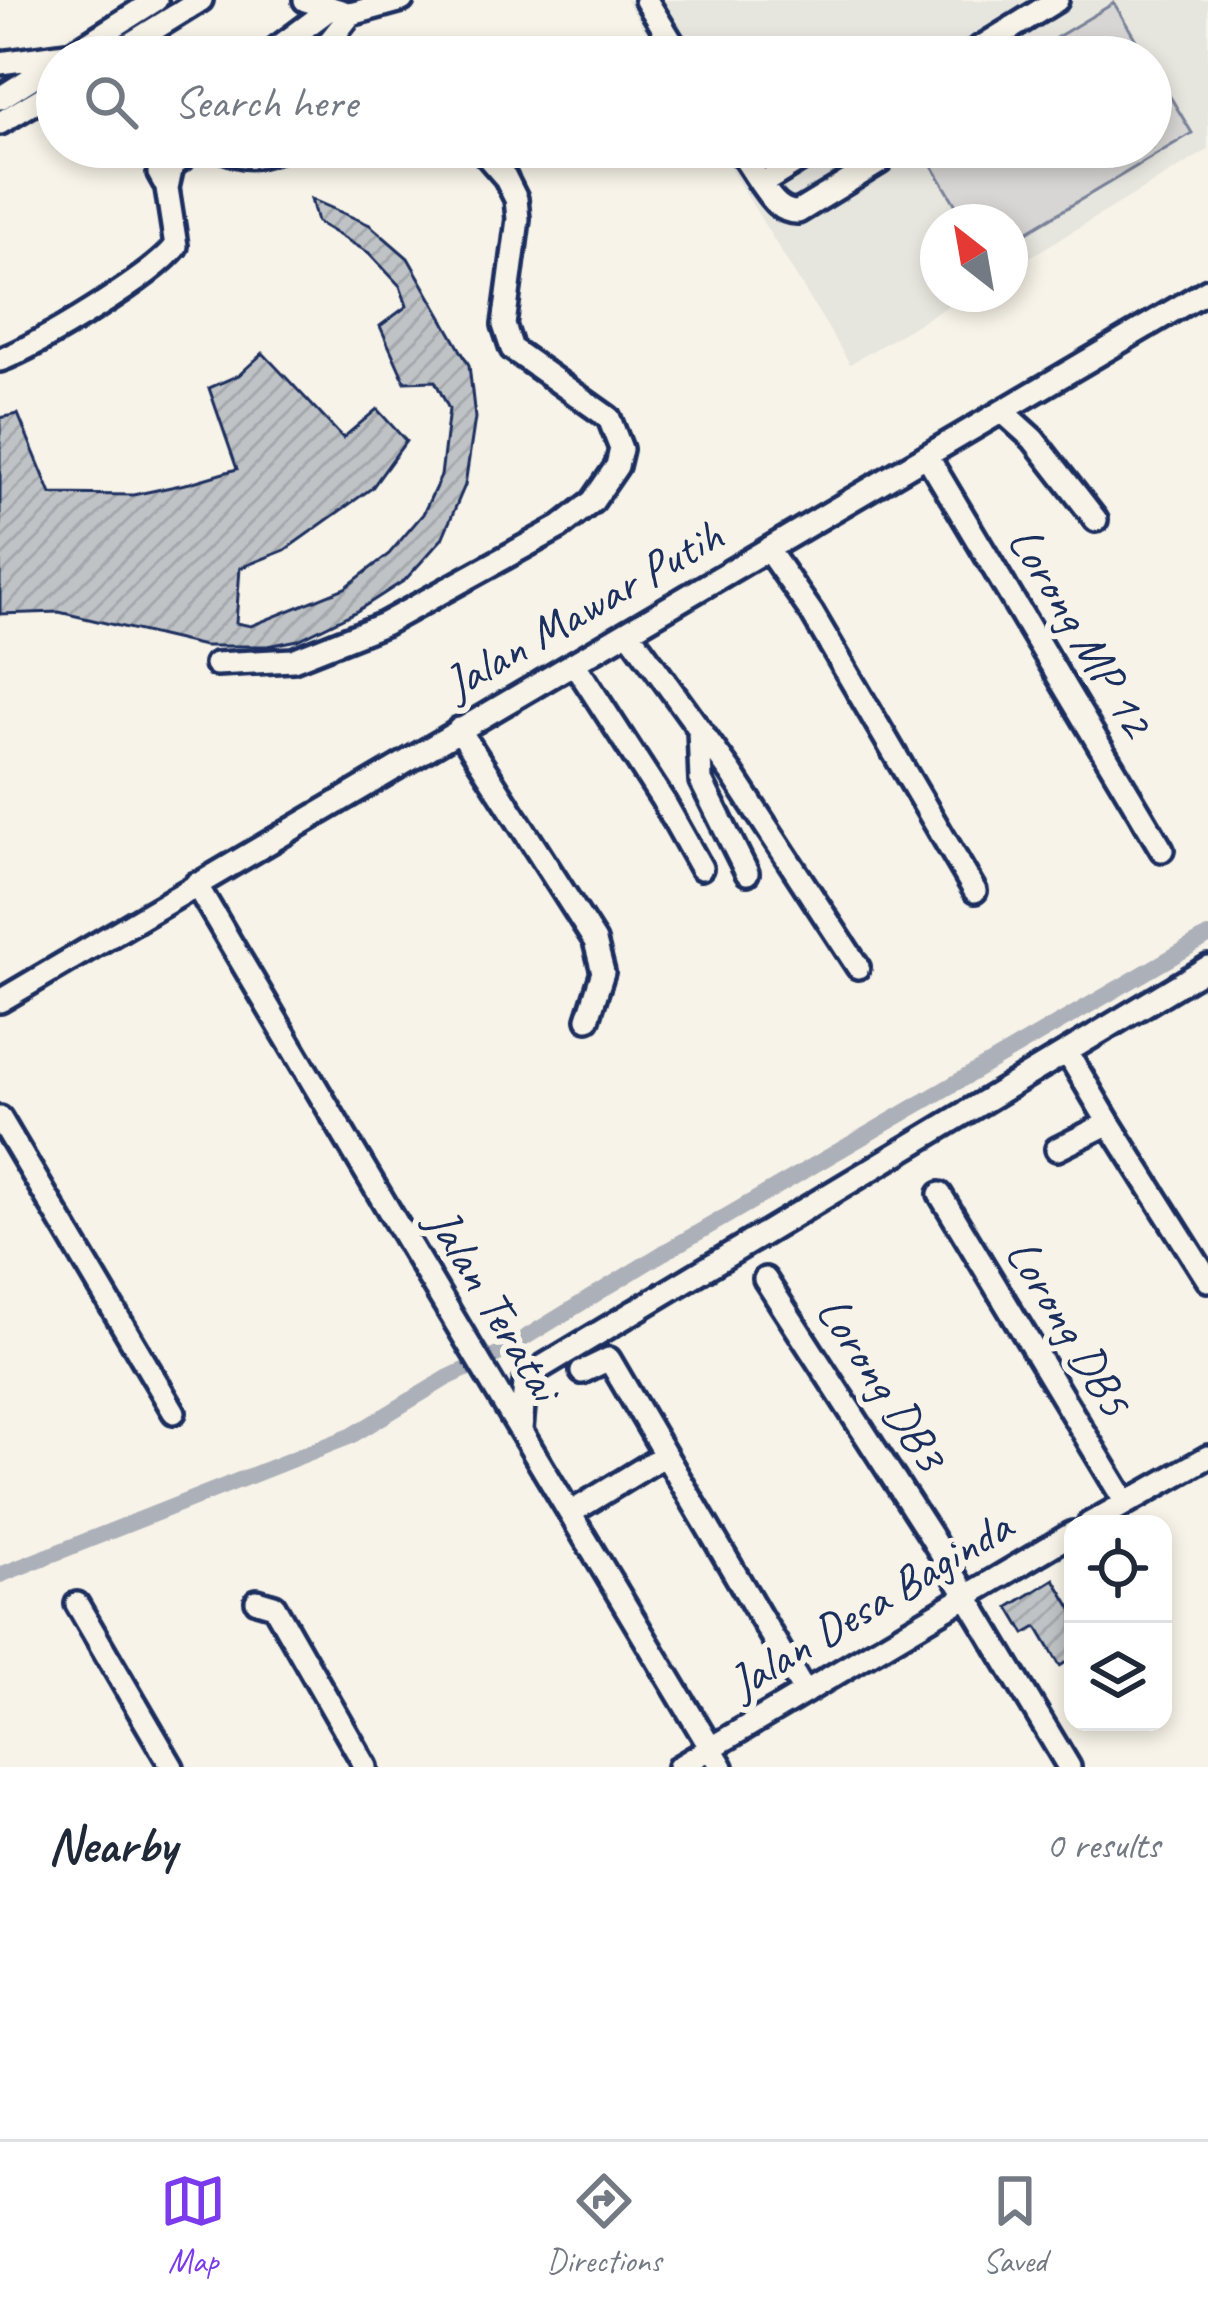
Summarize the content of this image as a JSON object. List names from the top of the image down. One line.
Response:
{"streets":{"street":["Jalan Mawar Putih","Lorong MP 12","Jalan Teratai","Lorong DB5","Lorong DB3","Jalan Desa Baginda"]},"crossings":[["Jalan Mawar Putih","Lorong MP 12"],["Jalan Mawar Putih","Jalan Teratai"],["Jalan Teratai","Jalan Desa Baginda"],["Lorong DB5","Jalan Desa Baginda"],["Lorong DB3","Jalan Desa Baginda"]],"north":"top left","page":{"search":"Search here","heading":["Nearby","0 results"],"nav":["Map","Directions","Saved"]}}
